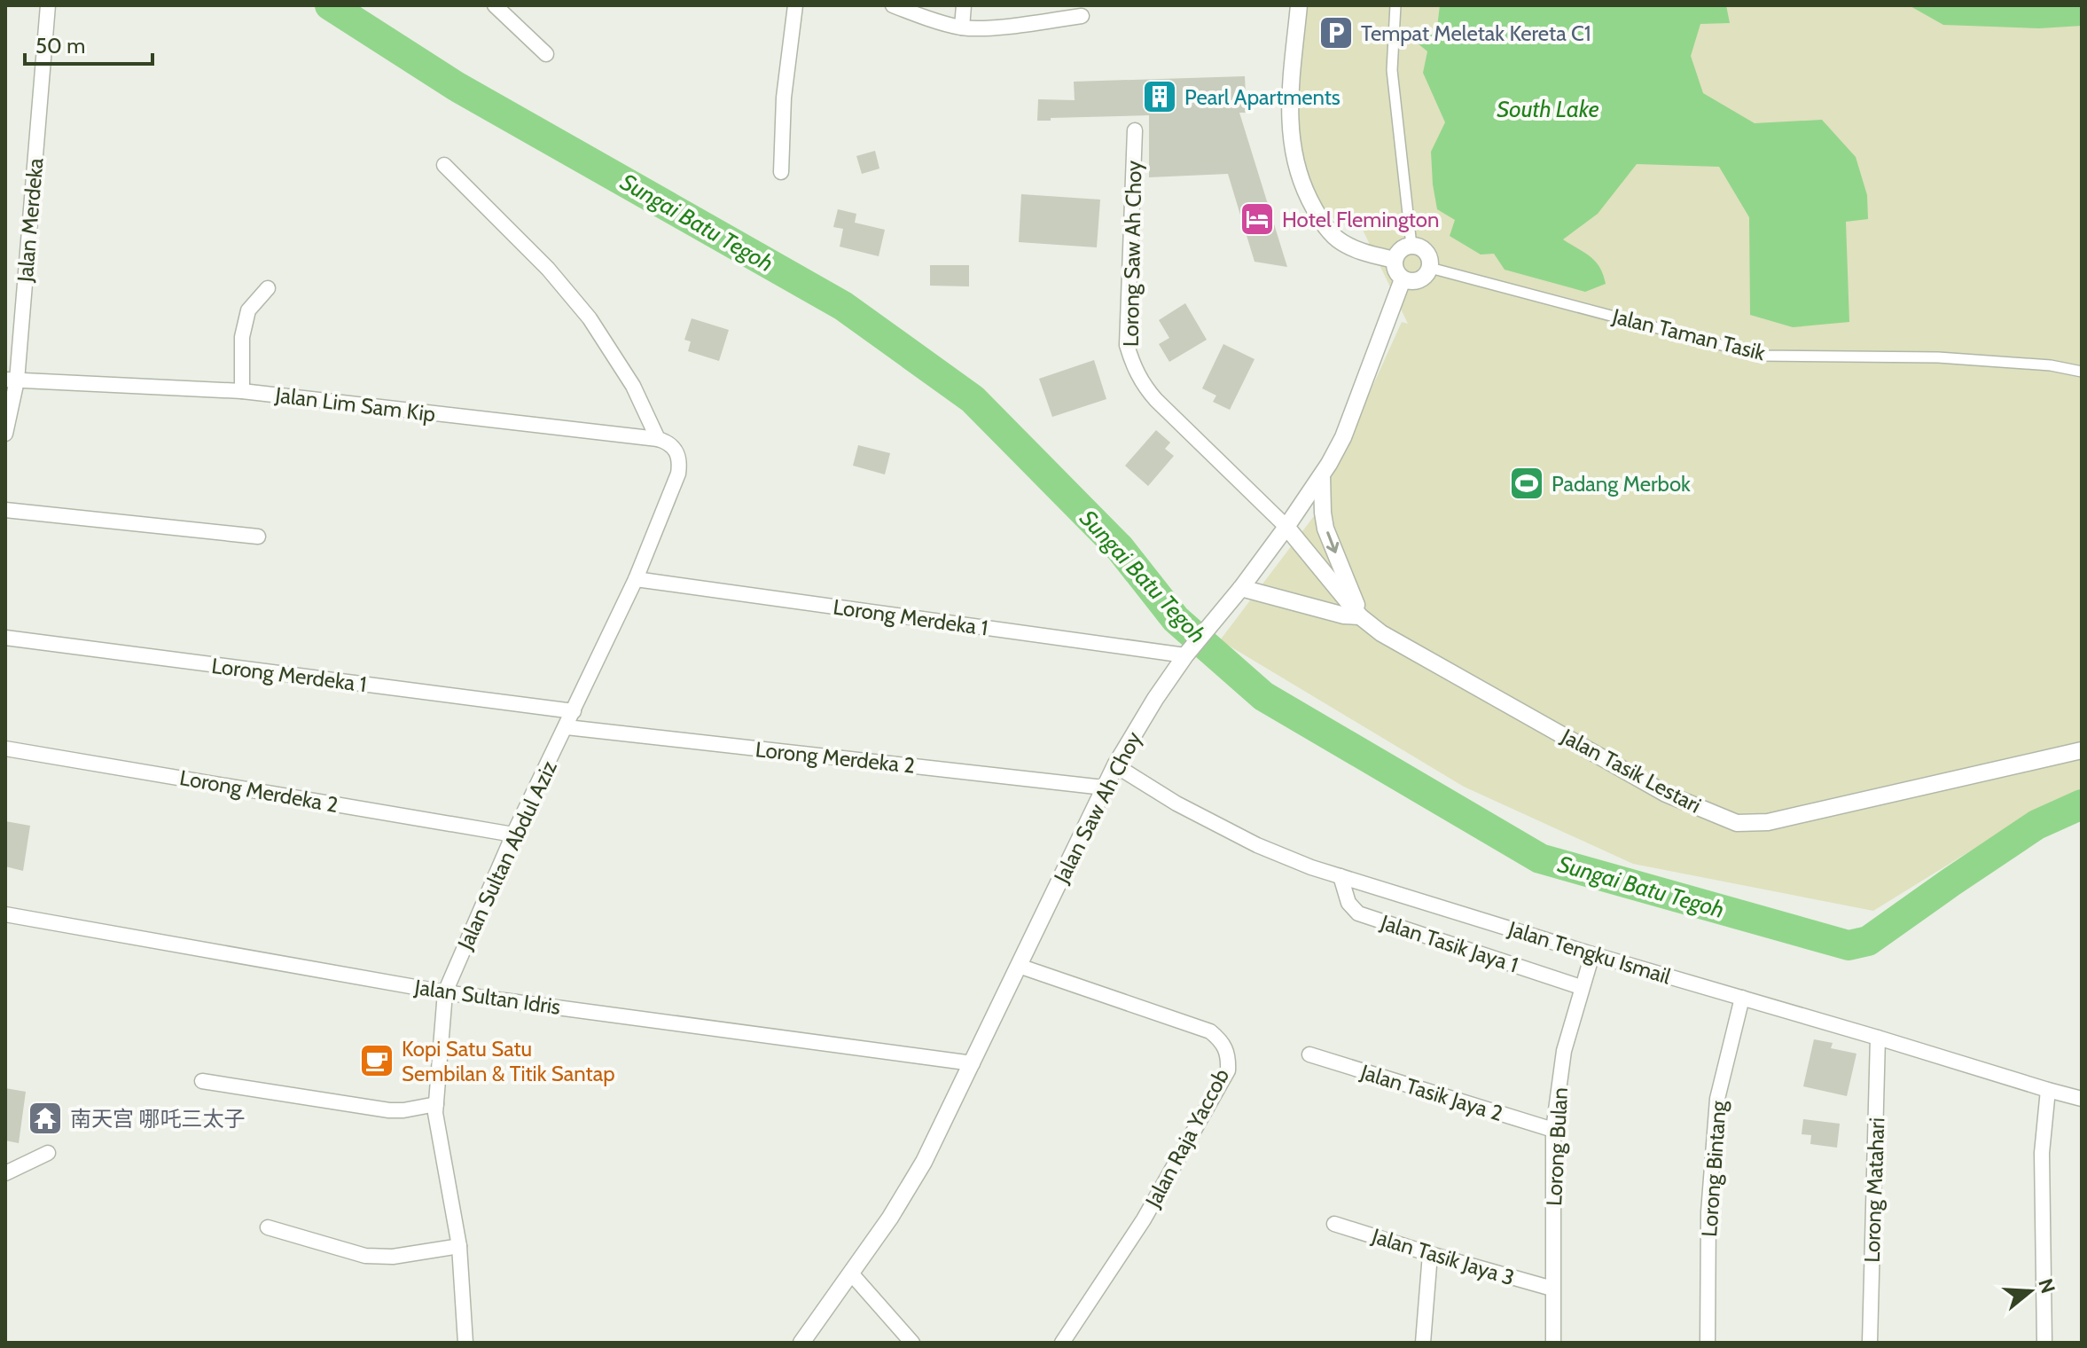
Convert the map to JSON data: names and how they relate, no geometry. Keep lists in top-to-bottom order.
{
  "streets": {
    "street": [
      "Jalan Merdeka",
      "Lorong Saw Ah Choy",
      "Jalan Taman Tasik",
      "Jalan Lim Sam Kip",
      "Lorong Merdeka 1",
      "Lorong Merdeka 2",
      "Jalan Tasik Lestari",
      "Jalan Saw Ah Choy",
      "Jalan Sultan Abdul Aziz",
      "Jalan Tasik Jaya 1",
      "Jalan Tengku Ismail",
      "Jalan Sultan Idris",
      "Jalan Tasik Jaya 2",
      "Jalan Raja Yaccob",
      "Lorong Bulan",
      "Lorong Bintang",
      "Lorong Matahari",
      "Jalan Tasik Jaya 3"
    ]
  },
  "crossings": [
    ["Jalan Merdeka", "Jalan Lim Sam Kip"],
    ["Lorong Saw Ah Choy", "Jalan Tasik Lestari"],
    ["Lorong Saw Ah Choy", "Jalan Saw Ah Choy"],
    ["Jalan Taman Tasik", "Jalan Saw Ah Choy"],
    ["Jalan Lim Sam Kip", "Jalan Sultan Abdul Aziz"],
    ["Lorong Merdeka 1", "Jalan Saw Ah Choy"],
    ["Lorong Merdeka 1", "Jalan Sultan Abdul Aziz"],
    ["Lorong Merdeka 2", "Jalan Saw Ah Choy"],
    ["Lorong Merdeka 2", "Jalan Sultan Abdul Aziz"],
    ["Jalan Tasik Lestari", "Jalan Saw Ah Choy"],
    ["Jalan Saw Ah Choy", "Jalan Tengku Ismail"],
    ["Jalan Saw Ah Choy", "Jalan Sultan Idris"],
    ["Jalan Saw Ah Choy", "Jalan Raja Yaccob"],
    ["Jalan Sultan Abdul Aziz", "Jalan Sultan Idris"],
    ["Jalan Tasik Jaya 1", "Jalan Tengku Ismail"],
    ["Jalan Tasik Jaya 1", "Lorong Bulan"],
    ["Jalan Tengku Ismail", "Lorong Bulan"],
    ["Jalan Tengku Ismail", "Lorong Bintang"],
    ["Jalan Tengku Ismail", "Lorong Matahari"],
    ["Jalan Tasik Jaya 2", "Lorong Bulan"],
    ["Lorong Bulan", "Jalan Tasik Jaya 3"]
  ],
  "water": ["South Lake", "Sungai Batu Tegoh"],
  "places": {
    "parking": ["Tempat Meletak Kereta C1"],
    "building": ["Pearl Apartments"],
    "hotel": ["Hotel Flemington"],
    "sports": ["Padang Merbok"],
    "cafe": ["Kopi Satu Satu Sembilan & Titik Santap"],
    "temple": ["南天宫 哪吒三太子"]
  },
  "scale_bar": "50 m",
  "north": "right"
}
